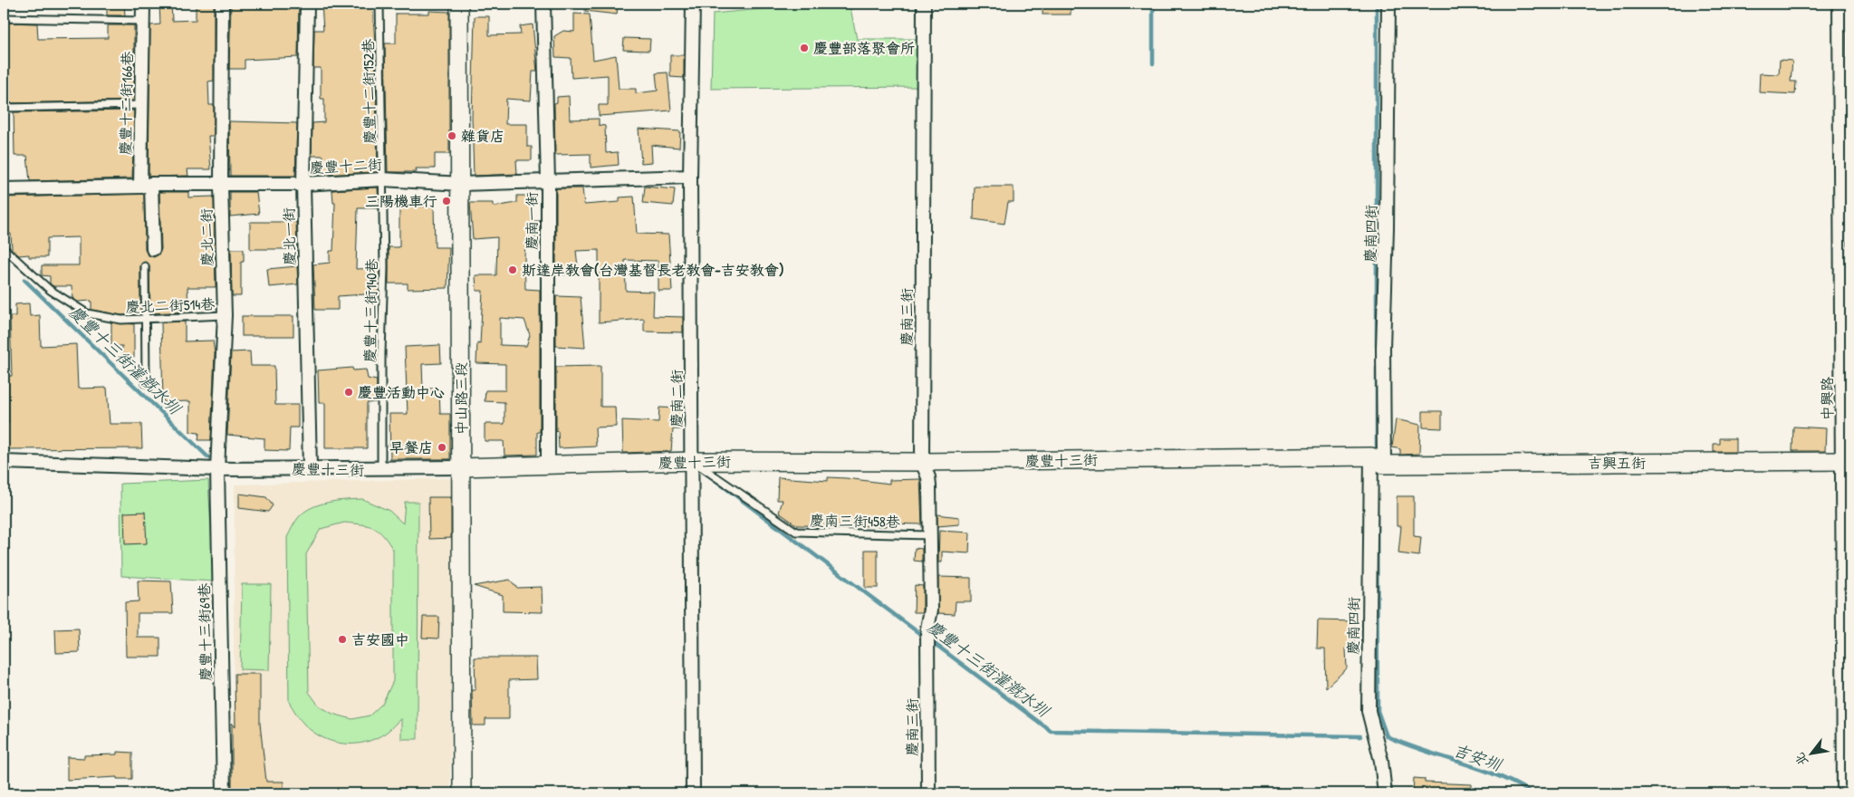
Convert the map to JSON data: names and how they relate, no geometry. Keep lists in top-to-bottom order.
{
  "streets": {
    "street": [
      "慶豐十二街166巷",
      "慶豐十二街",
      "慶南一街",
      "慶南四街",
      "慶北一街",
      "慶北二街",
      "慶南三街",
      "中山路三段",
      "慶南二街",
      "中興路",
      "慶豐十三街",
      "吉興五街",
      "慶豐十三街69巷"
    ],
    "lane": [
      "慶豐十二街152巷",
      "慶北二街514巷",
      "慶豐十三街140巷",
      "慶南三街458巷"
    ]
  },
  "crossings": [
    ["慶豐十二街152巷", "慶豐十二街"],
    ["慶豐十二街152巷", "慶豐十三街140巷"],
    ["慶豐十二街166巷", "慶豐十二街"],
    ["慶豐十二街", "慶南一街"],
    ["慶豐十二街", "慶北一街"],
    ["慶豐十二街", "慶北二街"],
    ["慶豐十二街", "慶豐十三街140巷"],
    ["慶豐十二街", "中山路三段"],
    ["慶豐十二街", "慶南二街"],
    ["慶南一街", "慶豐十三街"],
    ["慶南四街", "慶豐十三街"],
    ["慶南四街", "吉興五街"],
    ["慶北一街", "慶豐十三街"],
    ["慶北二街", "慶北二街514巷"],
    ["慶北二街", "慶豐十三街"],
    ["慶北二街", "慶豐十三街69巷"],
    ["慶豐十三街140巷", "慶豐十三街"],
    ["慶南三街", "慶豐十三街"],
    ["慶南三街", "慶南三街458巷"],
    ["中山路三段", "慶豐十三街"],
    ["慶南二街", "慶豐十三街"],
    ["慶南二街", "慶南三街458巷"],
    ["中興路", "吉興五街"],
    ["慶豐十三街", "吉興五街"],
    ["慶豐十三街", "慶南三街458巷"],
    ["慶豐十三街", "慶豐十三街69巷"]
  ],
  "water": ["慶豐十三街灌溉水圳", "吉安圳"],
  "places": [
    "慶豐部落聚會所",
    "雜貨店",
    "三陽機車行",
    "斯達岸教會(台灣基督長老教會-吉安教會)",
    "慶豐活動中心",
    "早餐店",
    "吉安國中"
  ],
  "north": "bottom left"
}
